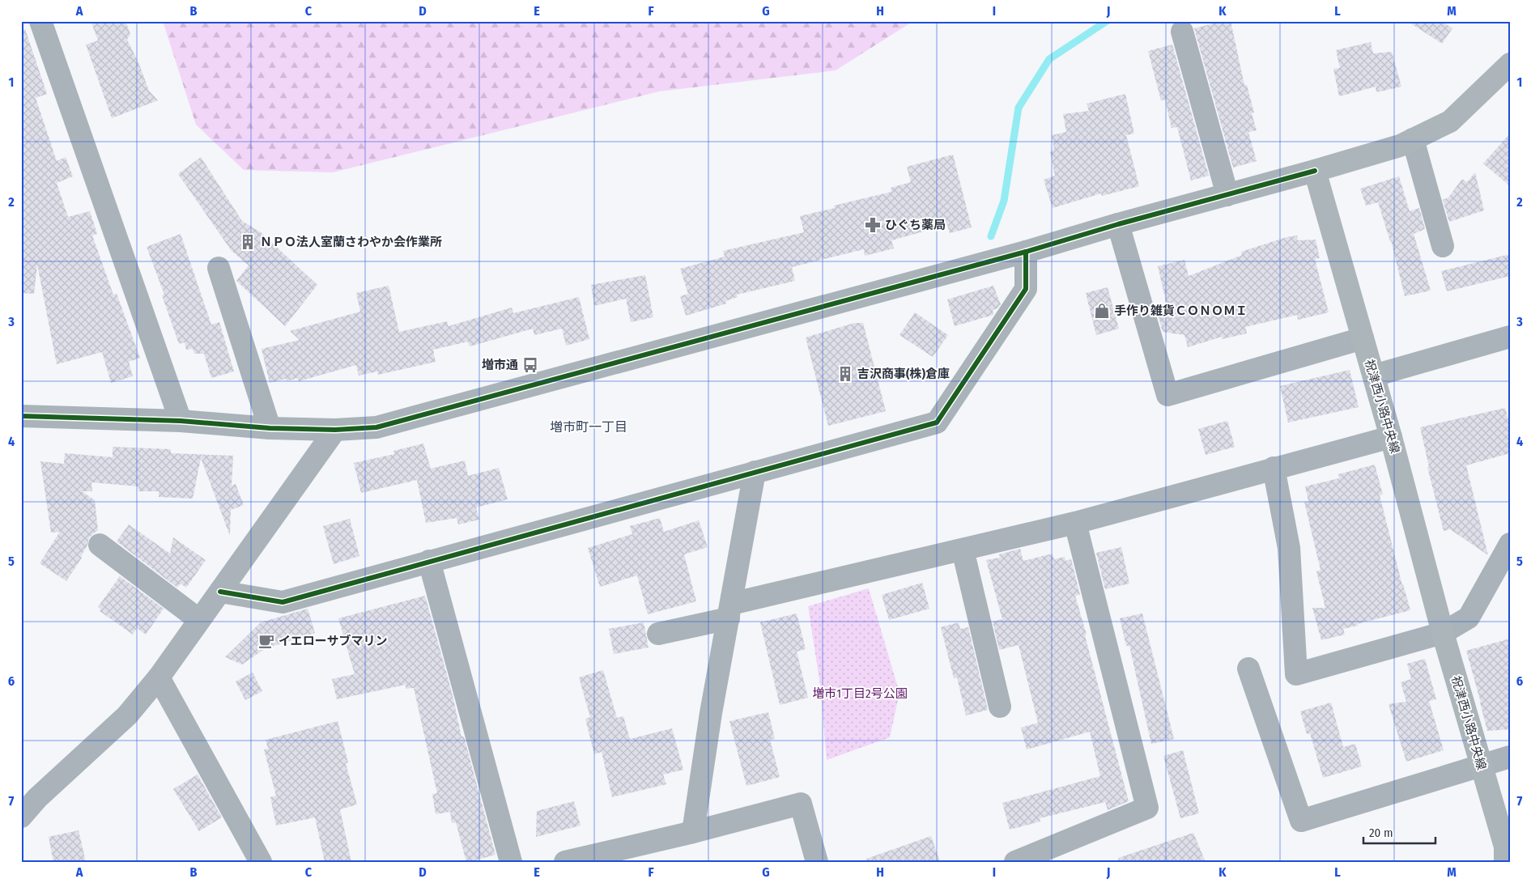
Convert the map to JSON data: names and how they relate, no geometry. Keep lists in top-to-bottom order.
{
  "streets": {
    "main road": ["祝津西小路中央線"]
  },
  "districts": ["増市町一丁目"],
  "parks": ["増市1丁目2号公園"],
  "places": {
    "pharmacy": ["ひぐち薬局"],
    "building": ["ＮＰＯ法人室蘭さわやか会作業所", "吉沢商事(株)倉庫"],
    "shop": ["手作り雑貨ＣＯＮＯＭＩ"],
    "bus stop": ["増市通"],
    "cafe": ["イエローサブマリン"]
  },
  "scale_bar": "20 m",
  "grid": {
    "columns": [
      "A",
      "B",
      "C",
      "D",
      "E",
      "F",
      "G",
      "H",
      "I",
      "J",
      "K",
      "L",
      "M"
    ],
    "rows": [
      "1",
      "2",
      "3",
      "4",
      "5",
      "6",
      "7"
    ]
  }
}
